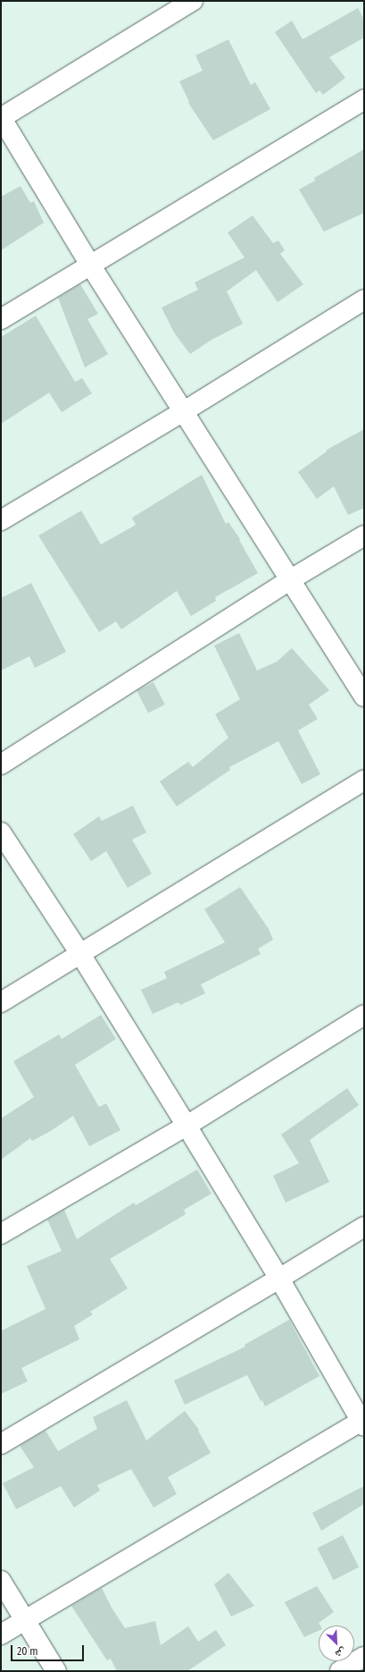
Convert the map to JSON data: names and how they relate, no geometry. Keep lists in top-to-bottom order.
{
  "scale_bar": "20 m",
  "north": "bottom right"
}
